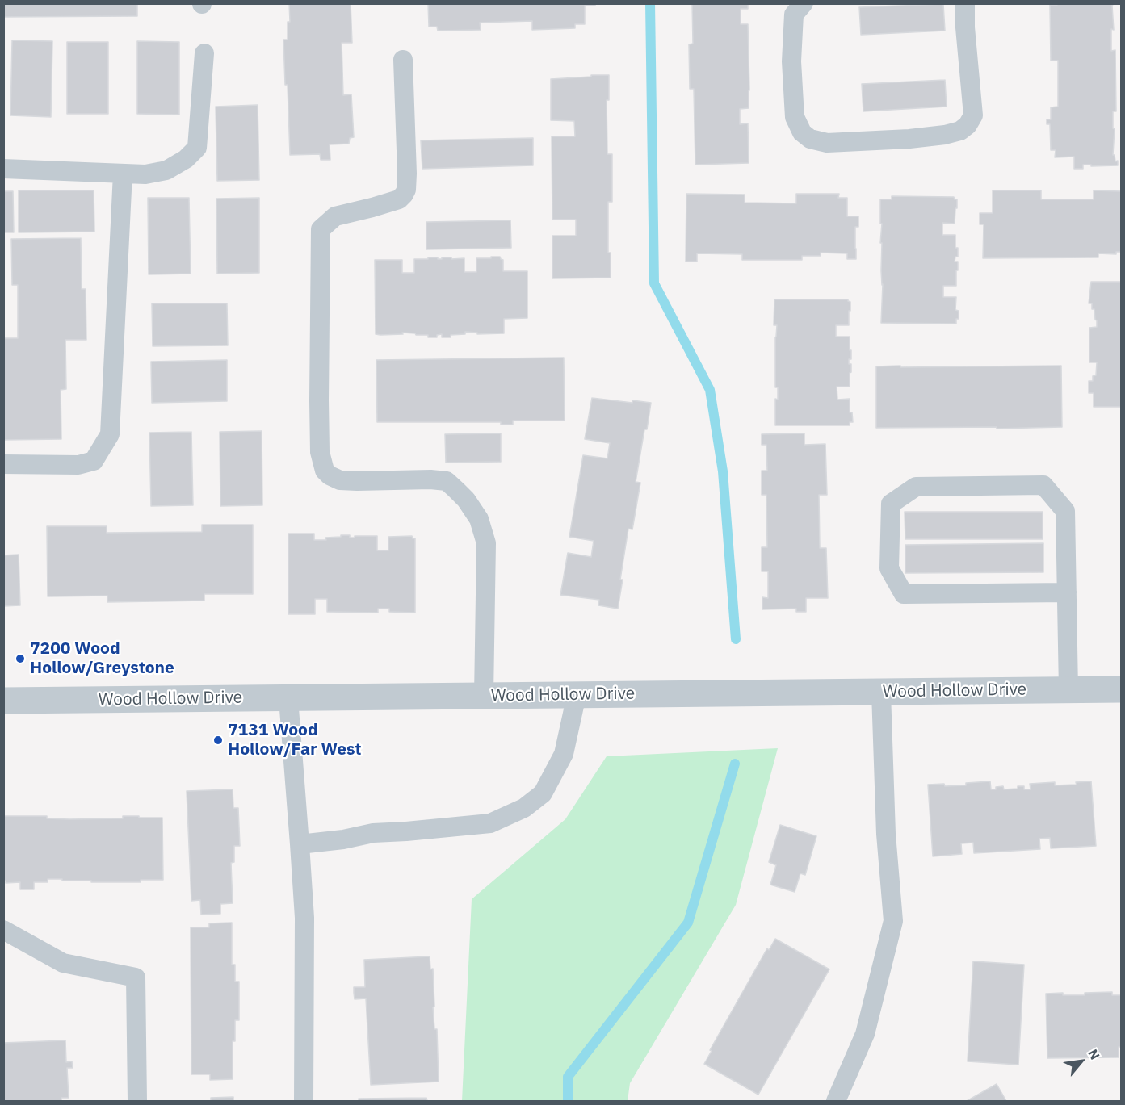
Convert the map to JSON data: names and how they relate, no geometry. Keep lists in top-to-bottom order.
{
  "streets": {
    "street": ["Wood Hollow Drive"]
  },
  "places": ["7200 Wood Hollow/Greystone", "7131 Wood Hollow/Far West"],
  "north": "top right"
}
